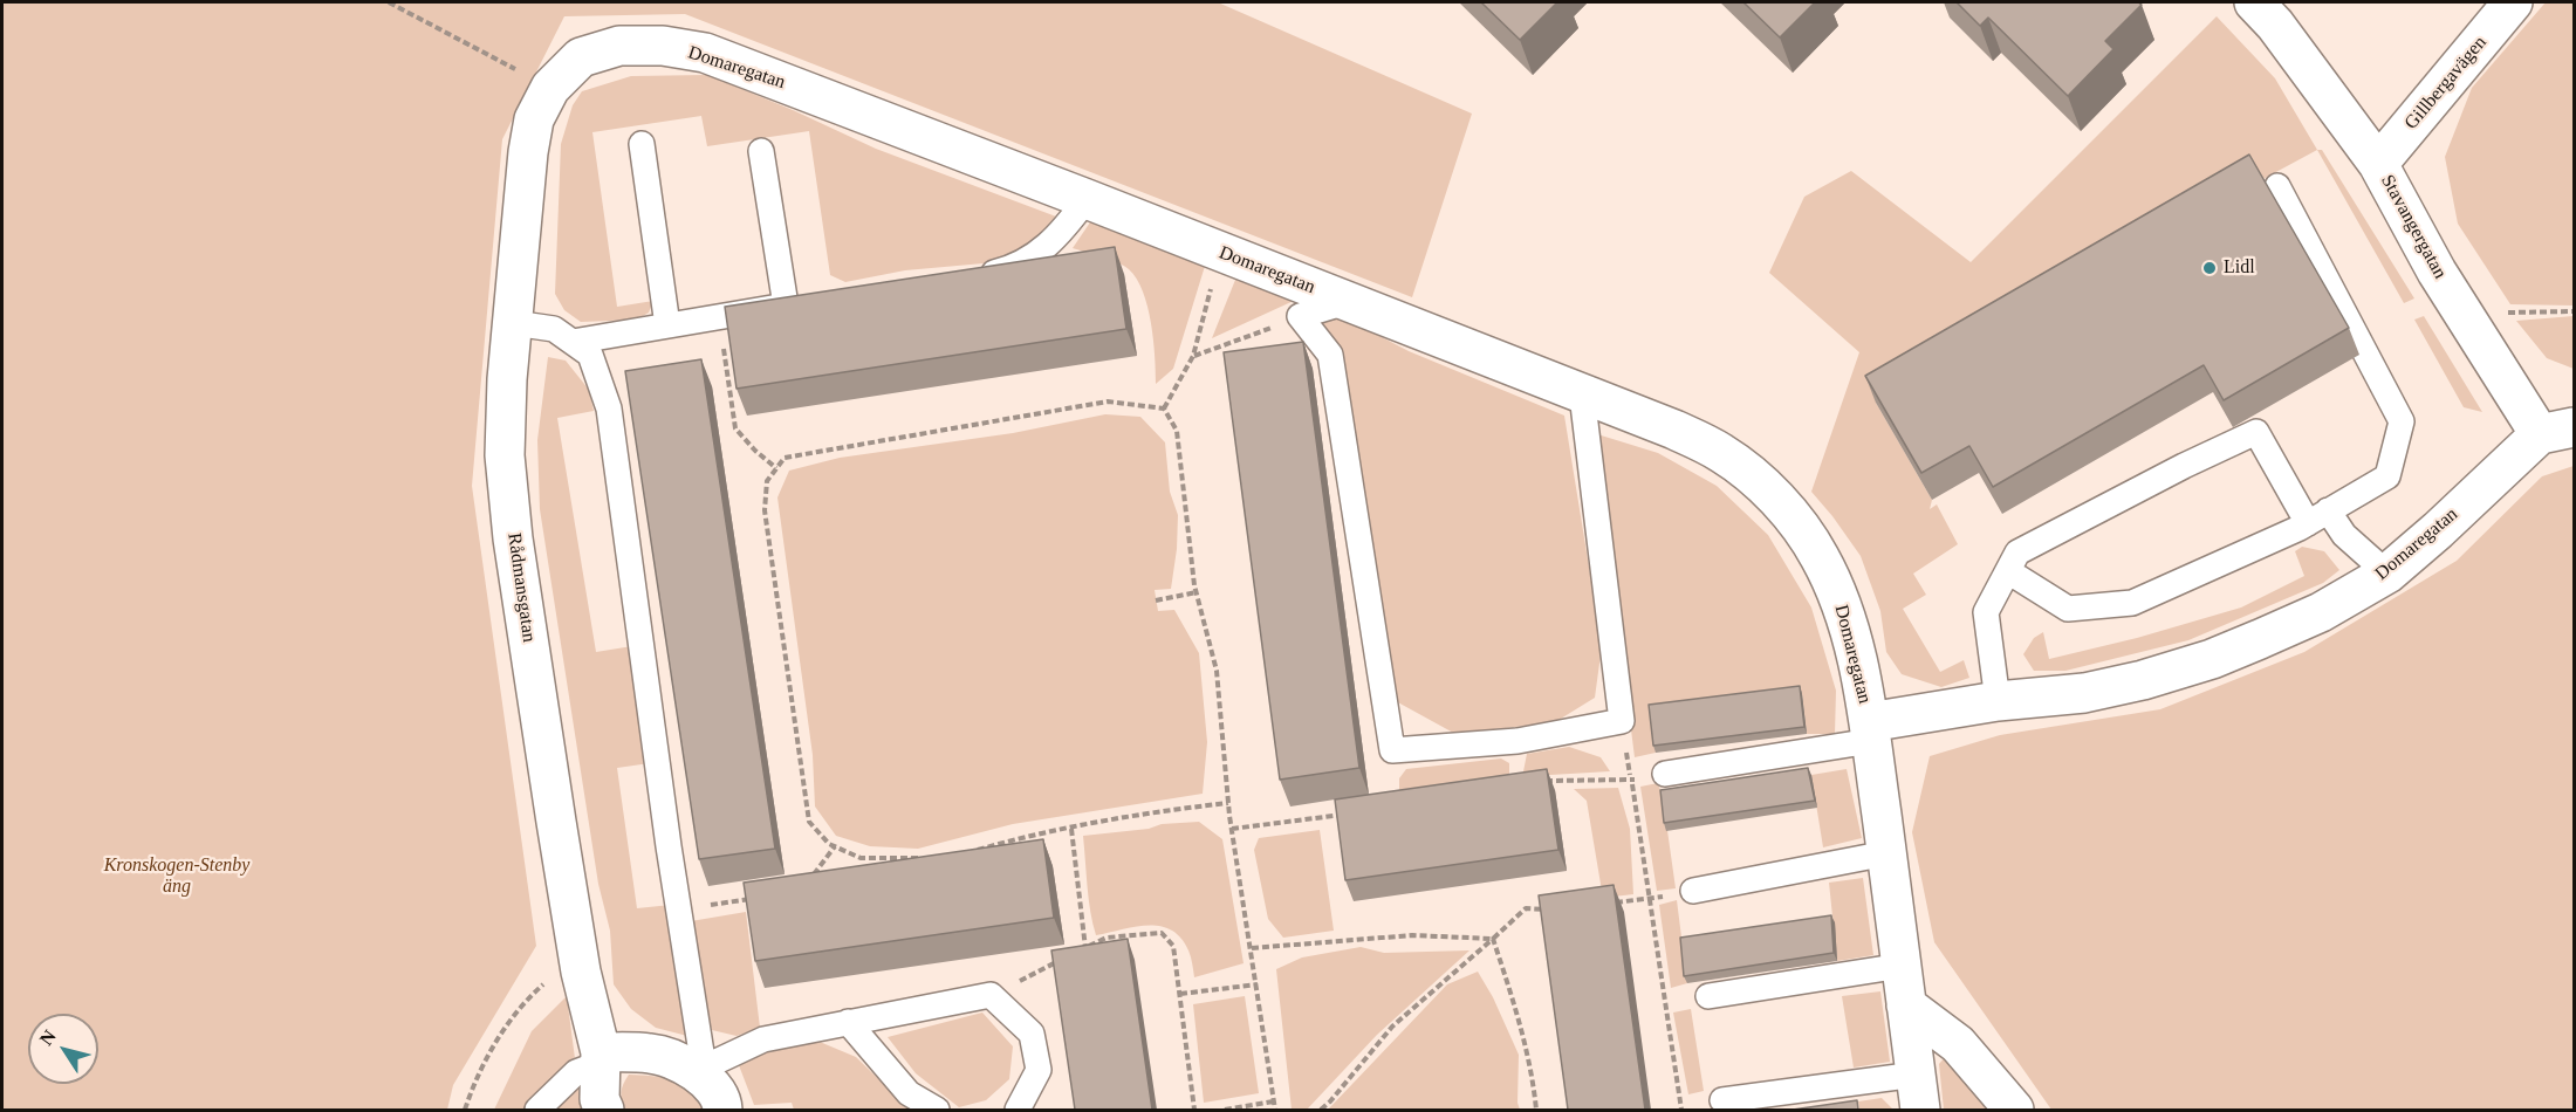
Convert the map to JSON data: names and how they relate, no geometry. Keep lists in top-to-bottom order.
{
  "streets": {
    "street": [
      "Domaregatan",
      "Gillbergavägen",
      "Stavangergatan",
      "Rådmansgatan"
    ]
  },
  "crossings": [
    ["Domaregatan", "Stavangergatan"],
    ["Domaregatan", "Rådmansgatan"],
    ["Gillbergavägen", "Stavangergatan"]
  ],
  "parks": ["Kronskogen-Stenby äng"],
  "places": ["Lidl"],
  "north": "top left"
}
